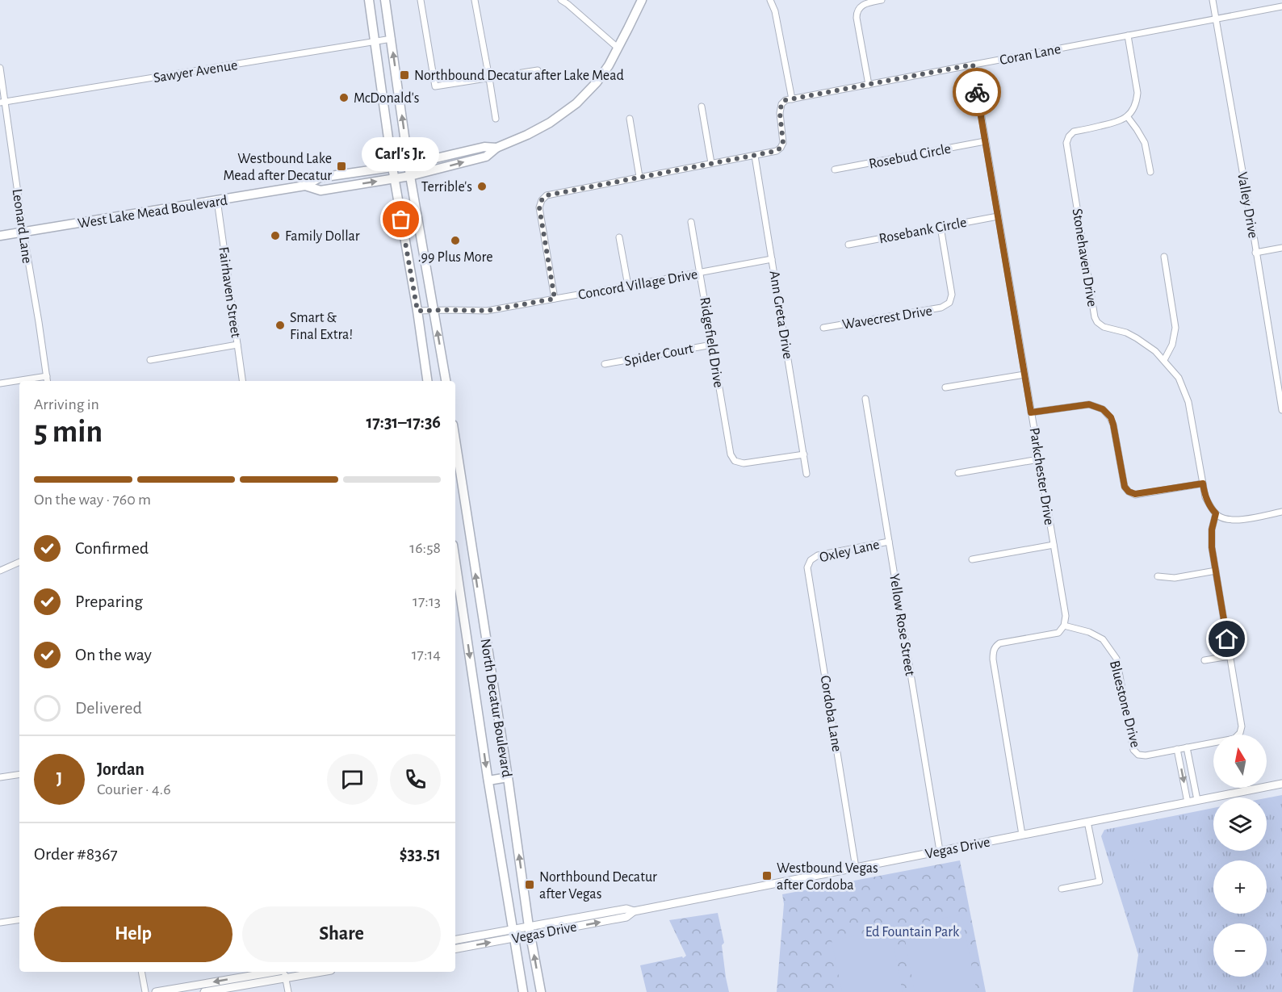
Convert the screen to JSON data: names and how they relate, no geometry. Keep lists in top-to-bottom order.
{
  "streets": {
    "main road": ["West Lake Mead Boulevard", "North Decatur Boulevard", "Vegas Drive"],
    "street": [
      "Coran Lane",
      "Sawyer Avenue",
      "Rosebud Circle",
      "Valley Drive",
      "Leonard Lane",
      "Rosebank Circle",
      "Stonehaven Drive",
      "Concord Village Drive",
      "Fairhaven Street",
      "Ann Greta Drive",
      "Wavecrest Drive",
      "Ridgefield Drive",
      "Spider Court",
      "Parkchester Drive",
      "Oxley Lane",
      "Yellow Rose Street",
      "Bluestone Drive",
      "Cordoba Lane"
    ]
  },
  "crossings": [
    ["Coran Lane", "Valley Drive"],
    ["Coran Lane", "Parkchester Drive"],
    ["Sawyer Avenue", "Leonard Lane"],
    ["Rosebud Circle", "Parkchester Drive"],
    ["West Lake Mead Boulevard", "Leonard Lane"],
    ["West Lake Mead Boulevard", "Fairhaven Street"],
    ["Rosebank Circle", "Wavecrest Drive"],
    ["Rosebank Circle", "Parkchester Drive"],
    ["Concord Village Drive", "Ann Greta Drive"],
    ["Concord Village Drive", "Ridgefield Drive"],
    ["Ann Greta Drive", "Ridgefield Drive"],
    ["Ridgefield Drive", "Spider Court"],
    ["Parkchester Drive", "Bluestone Drive"],
    ["Oxley Lane", "Yellow Rose Street"],
    ["Oxley Lane", "Cordoba Lane"],
    ["Yellow Rose Street", "Vegas Drive"],
    ["North Decatur Boulevard", "Vegas Drive"],
    ["Cordoba Lane", "Vegas Drive"]
  ],
  "parks": ["Ed Fountain Park"],
  "places": {
    "transit": [
      "Northbound Decatur after Lake Mead",
      "Westbound Lake Mead after Decatur",
      "Westbound Vegas after Cordoba",
      "Northbound Decatur after Vegas"
    ],
    "other": [
      "McDonald's",
      "Terrible's",
      "Carl's Jr.",
      "Family Dollar",
      ".99 Plus More",
      "Smart & Final Extra!"
    ]
  },
  "north": "top",
  "page": {
    "bubble": "Carl's Jr.",
    "heading": ["5 min", "Arriving in", "17:31–17:36"],
    "panel": [
      "Jordan",
      "Courier · 4.6",
      "Order #8367",
      "$33.51"
    ],
    "bar": "On the way · 760 m",
    "list": [
      ["Confirmed", "16:58"],
      ["Preparing", "17:13"],
      ["On the way", "17:14"],
      "Delivered"
    ],
    "map_buttons": ["+", "−"],
    "round": "J",
    "buttons": ["Help", "Share"]
  }
}
